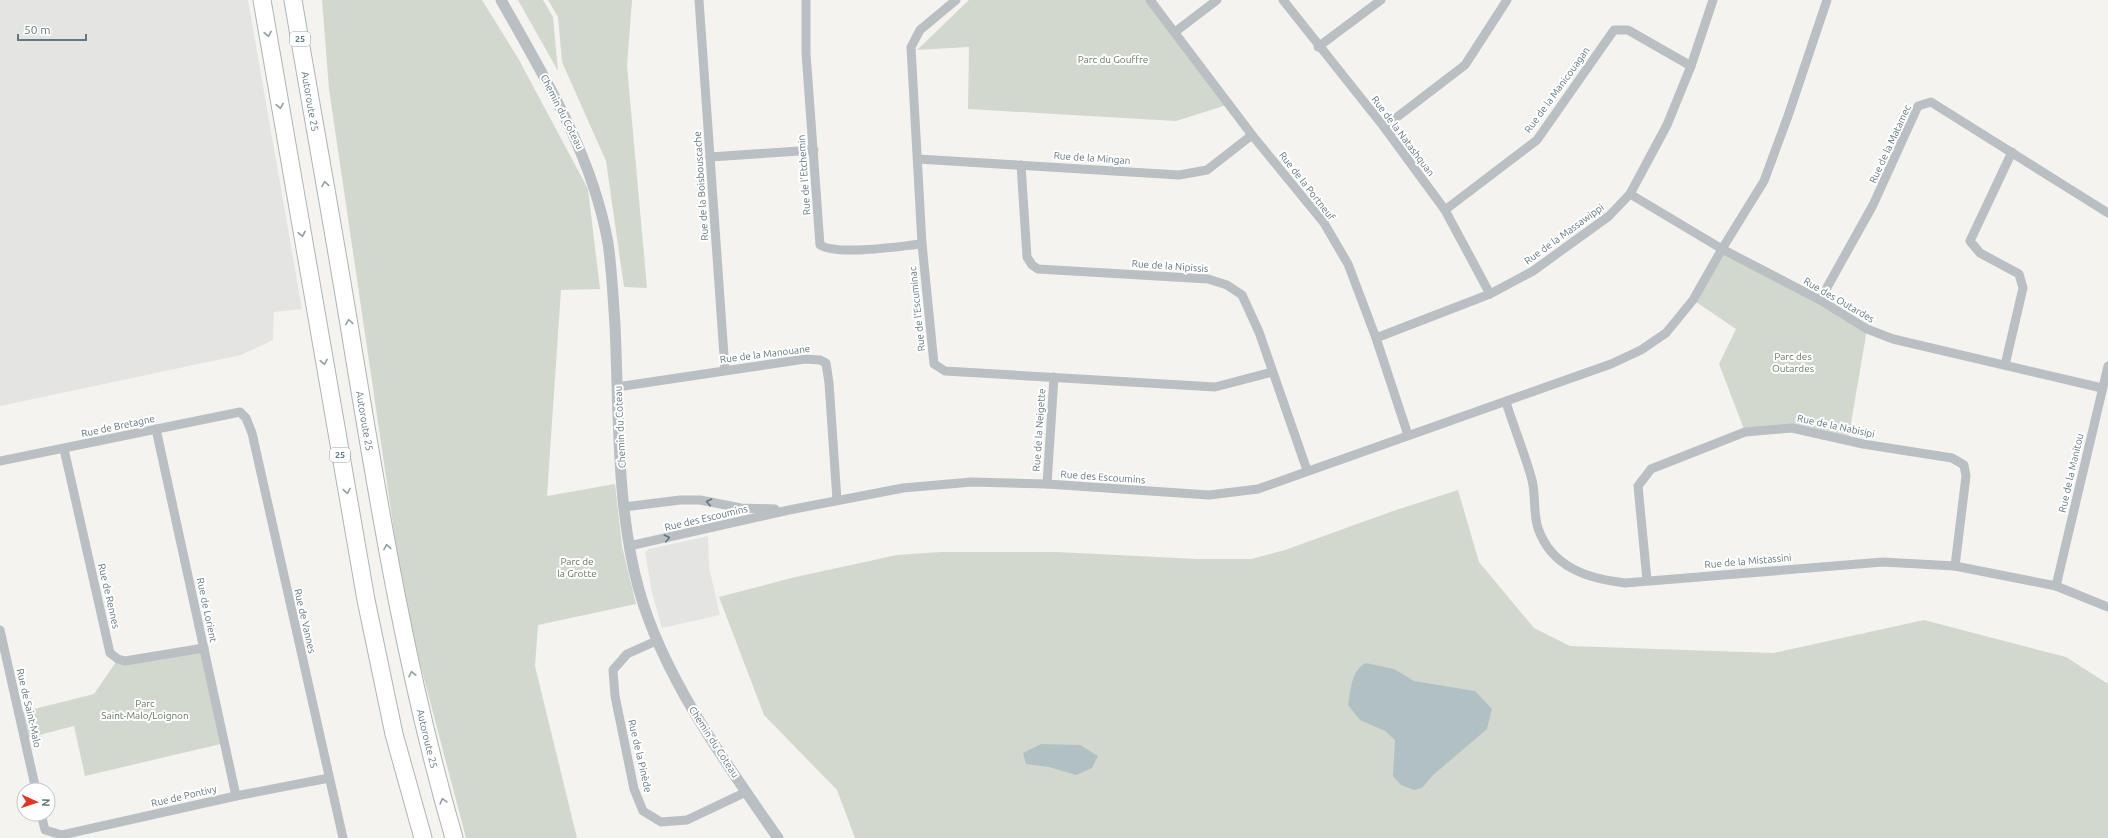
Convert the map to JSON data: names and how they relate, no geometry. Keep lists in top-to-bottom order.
{
  "streets": {
    "highway": ["25", "Autoroute 25"],
    "street": [
      "Rue de la Manicouagan",
      "Chemin du Coteau",
      "Rue de la Natashquan",
      "Rue de la Matamec",
      "Rue de la Mingan",
      "Rue de l'Etchemin",
      "Rue de la Boisbouscache",
      "Rue de la Portneuf",
      "Rue de la Massawippi",
      "Rue de la Nipissis",
      "Rue des Outardes",
      "Rue de l'Escuminac",
      "Rue de la Manouane",
      "Rue de Bretagne",
      "Rue de la Nabisipi",
      "Rue de la Neigette",
      "Rue de la Manitou",
      "Rue des Escoumins",
      "Rue de la Mistassini",
      "Rue de Rennes",
      "Rue de Lorient",
      "Rue de Vannes",
      "Rue de Saint-Malo",
      "Rue de la Pinède",
      "Rue de Pontivy"
    ]
  },
  "crossings": [
    ["Rue de la Manicouagan", "Rue de la Natashquan"],
    ["Rue de la Manicouagan", "Rue de la Massawippi"],
    ["Chemin du Coteau", "Rue de la Manouane"],
    ["Chemin du Coteau", "Rue des Escoumins"],
    ["Chemin du Coteau", "Rue de la Pinède"],
    ["Rue de la Natashquan", "Rue de la Massawippi"],
    ["Rue de la Matamec", "Rue des Outardes"],
    ["Rue de la Mingan", "Rue de la Portneuf"],
    ["Rue de la Mingan", "Rue de la Nipissis"],
    ["Rue de la Mingan", "Rue de l'Escuminac"],
    ["Rue de l'Etchemin", "Rue de l'Escuminac"],
    ["Rue de la Boisbouscache", "Rue de la Manouane"],
    ["Rue de la Portneuf", "Rue de la Massawippi"],
    ["Rue de la Portneuf", "Rue des Escoumins"],
    ["Rue de la Massawippi", "Rue des Outardes"],
    ["Rue de la Nipissis", "Rue de l'Escuminac"],
    ["Rue de la Nipissis", "Rue des Escoumins"],
    ["Rue des Outardes", "Rue de la Manitou"],
    ["Rue des Outardes", "Rue des Escoumins"],
    ["Rue de l'Escuminac", "Rue de la Neigette"],
    ["Rue de la Manouane", "Rue des Escoumins"],
    ["Rue de Bretagne", "Rue de Rennes"],
    ["Rue de Bretagne", "Rue de Lorient"],
    ["Rue de Bretagne", "Rue de Vannes"],
    ["Rue de la Nabisipi", "Rue de la Mistassini"],
    ["Rue de la Neigette", "Rue des Escoumins"],
    ["Rue de la Manitou", "Rue de la Mistassini"],
    ["Rue des Escoumins", "Rue de la Mistassini"],
    ["Rue de Rennes", "Rue de Lorient"],
    ["Rue de Lorient", "Rue de Pontivy"],
    ["Rue de Vannes", "Rue de Pontivy"]
  ],
  "parks": [
    "Parc du Gouffre",
    "Parc des Outardes",
    "Parc de la Grotte",
    "Parc Saint-Malo/Loignon"
  ],
  "scale_bar": "50 m",
  "north": "right"
}
